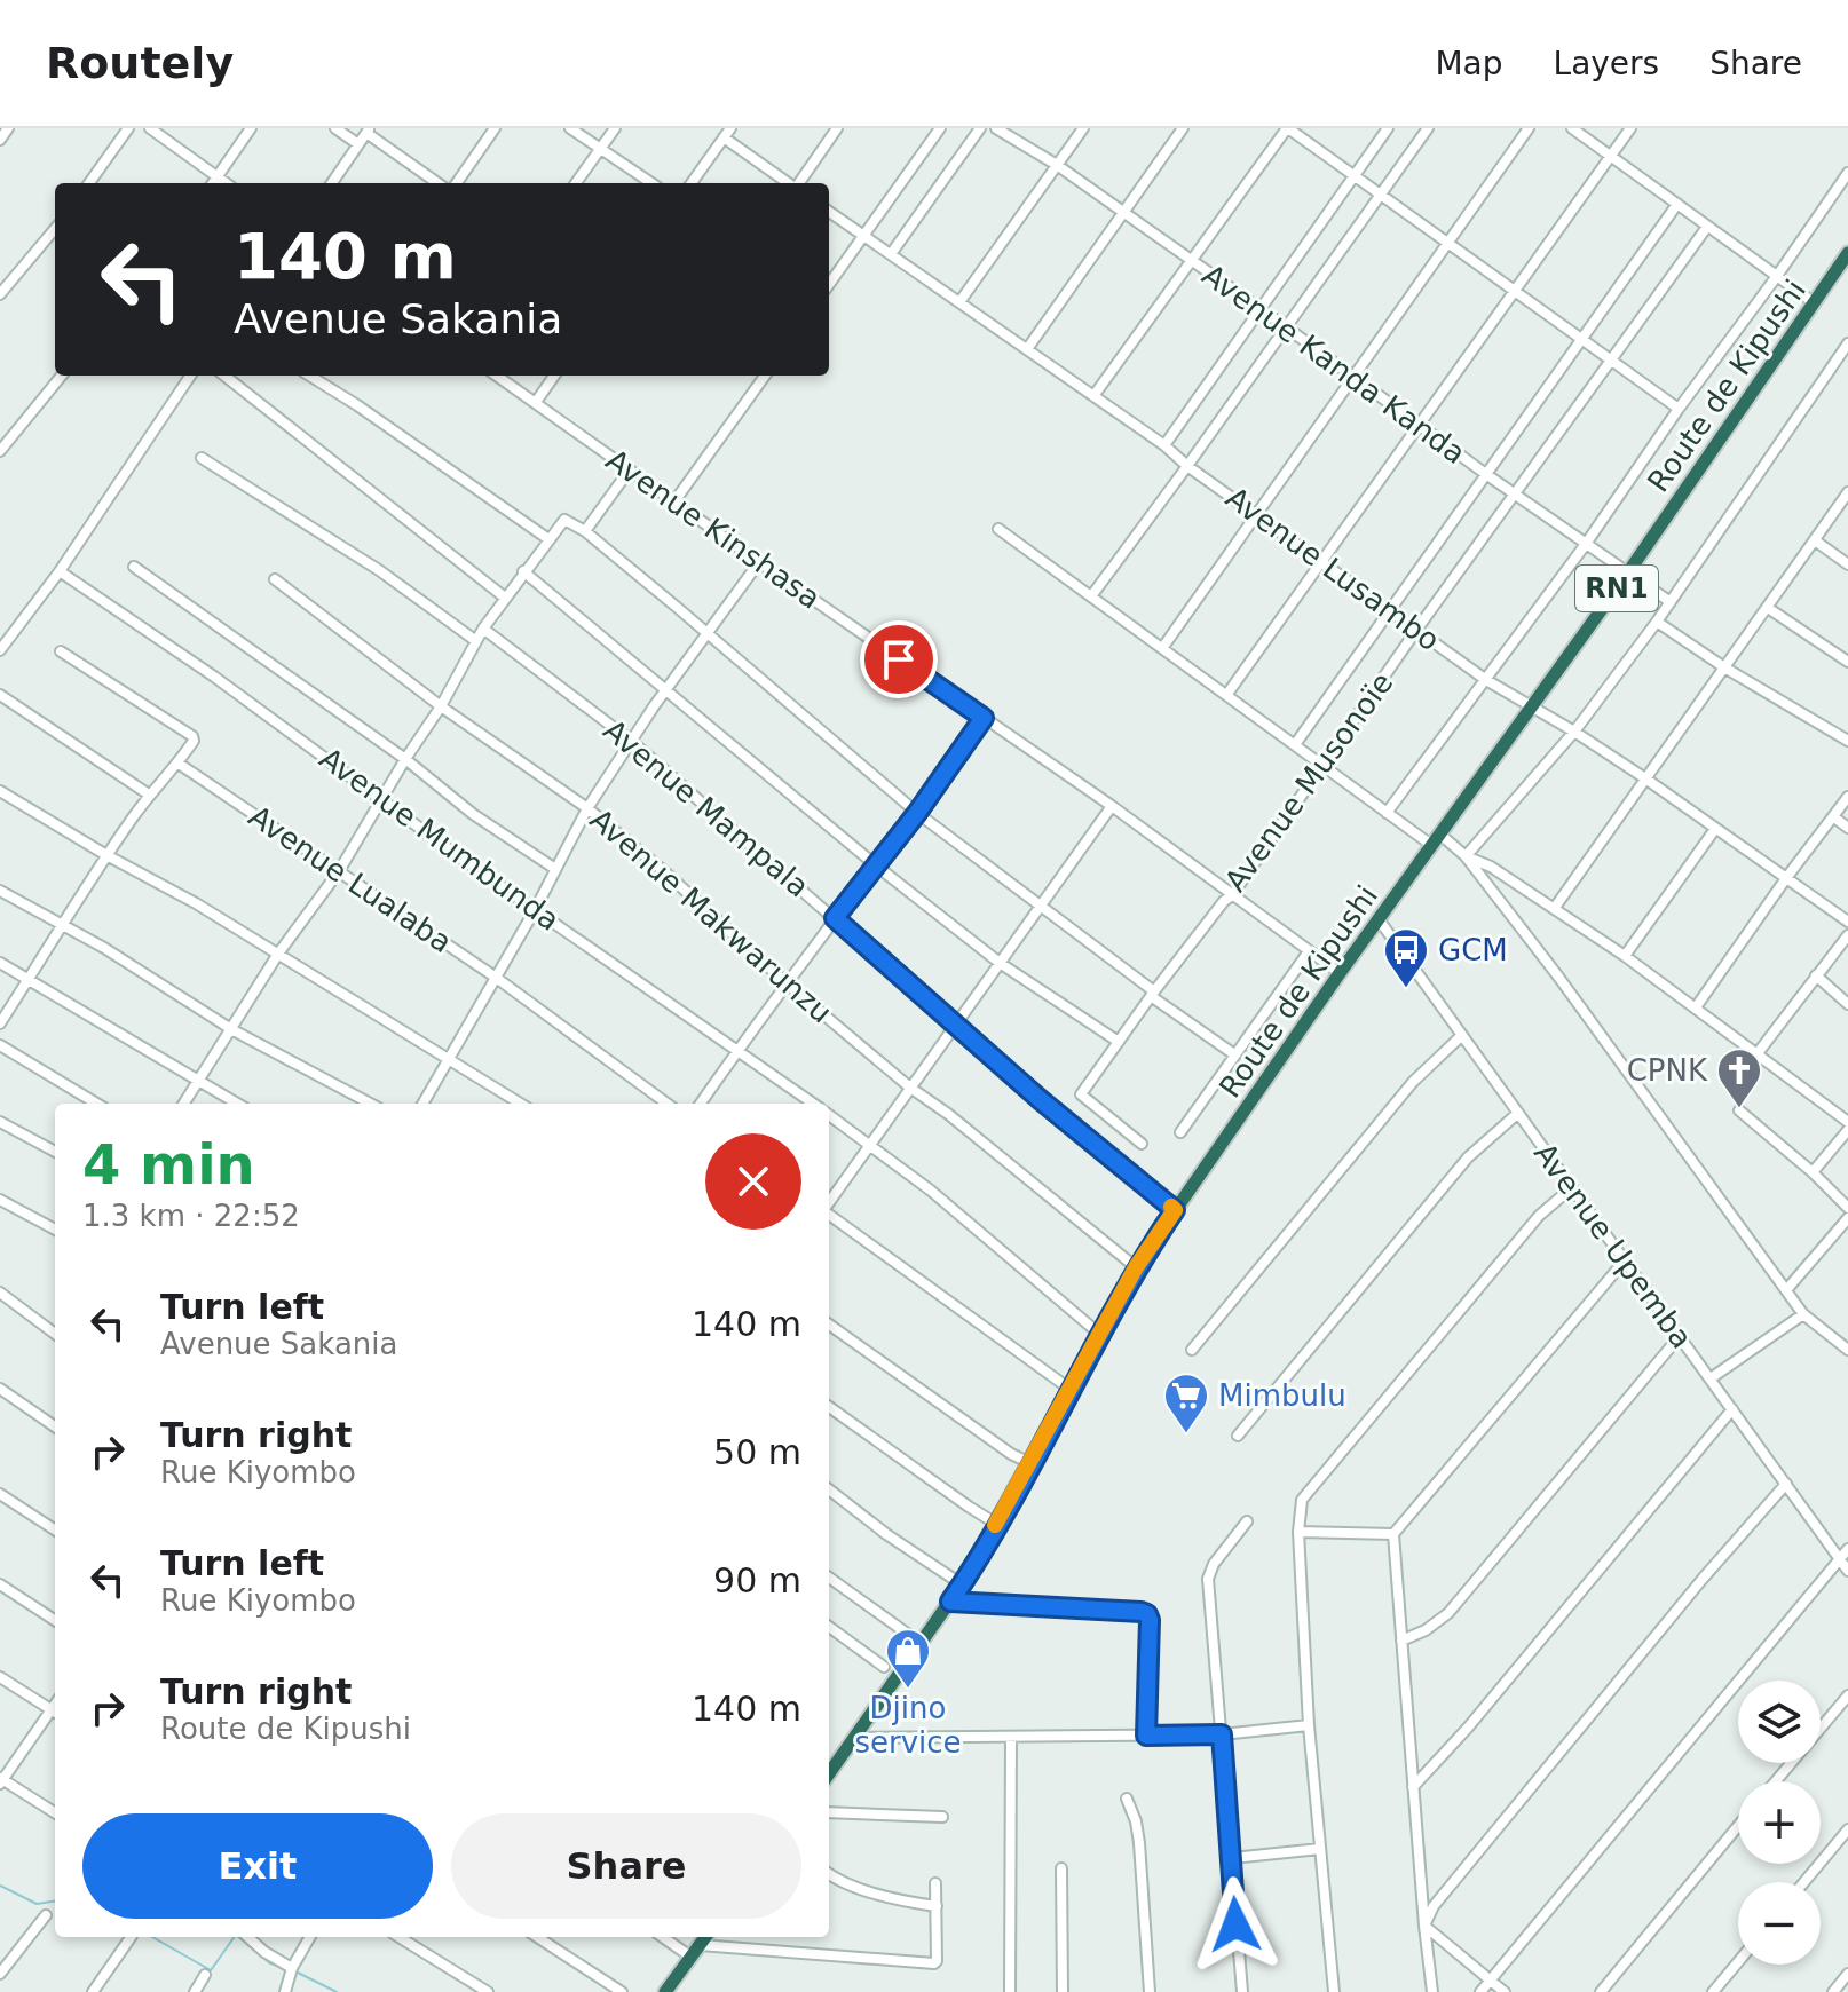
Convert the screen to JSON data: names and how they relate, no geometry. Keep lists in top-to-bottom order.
{
  "streets": {
    "highway": ["Route de Kipushi", "RN1"],
    "street": [
      "Avenue Kanda Kanda",
      "Avenue Kinshasa",
      "Avenue Lusambo",
      "Avenue Musonoïe",
      "Avenue Mampala",
      "Avenue Mumbunda",
      "Avenue Lualaba",
      "Avenue Makwarunzu",
      "Avenue Upemba"
    ]
  },
  "crossings": [
    ["Avenue Kanda Kanda", "Route de Kipushi"],
    ["Avenue Kanda Kanda", "Avenue Musonoïe"],
    ["Route de Kipushi", "Avenue Kinshasa"],
    ["Route de Kipushi", "Avenue Lusambo"],
    ["Route de Kipushi", "Avenue Mampala"],
    ["Route de Kipushi", "Avenue Mumbunda"],
    ["Route de Kipushi", "Avenue Makwarunzu"],
    ["Route de Kipushi", "Avenue Upemba"],
    ["Avenue Kinshasa", "Avenue Musonoïe"],
    ["Avenue Lusambo", "Avenue Musonoïe"]
  ],
  "places": {
    "bus stop": ["GCM"],
    "church": ["CPNK"],
    "supermarket": ["Mimbulu"],
    "shop": ["Djino service"]
  },
  "page": {
    "header": "Routely",
    "nav": ["Map", "Layers", "Share"],
    "turn": ["140 m", "Avenue Sakania"],
    "heading": ["4 min", "1.3 km · 22:52"],
    "list": [
      {
        "name": "Turn left",
        "note": "Avenue Sakania",
        "value": "140 m"
      },
      {
        "name": "Turn right",
        "note": "Rue Kiyombo",
        "value": "50 m"
      },
      {
        "name": "Turn left",
        "note": "Rue Kiyombo",
        "value": "90 m"
      },
      {
        "name": "Turn right",
        "note": "Route de Kipushi",
        "value": "140 m"
      }
    ],
    "map_buttons": ["+", "−"],
    "buttons": ["Exit", "Share"]
  }
}
